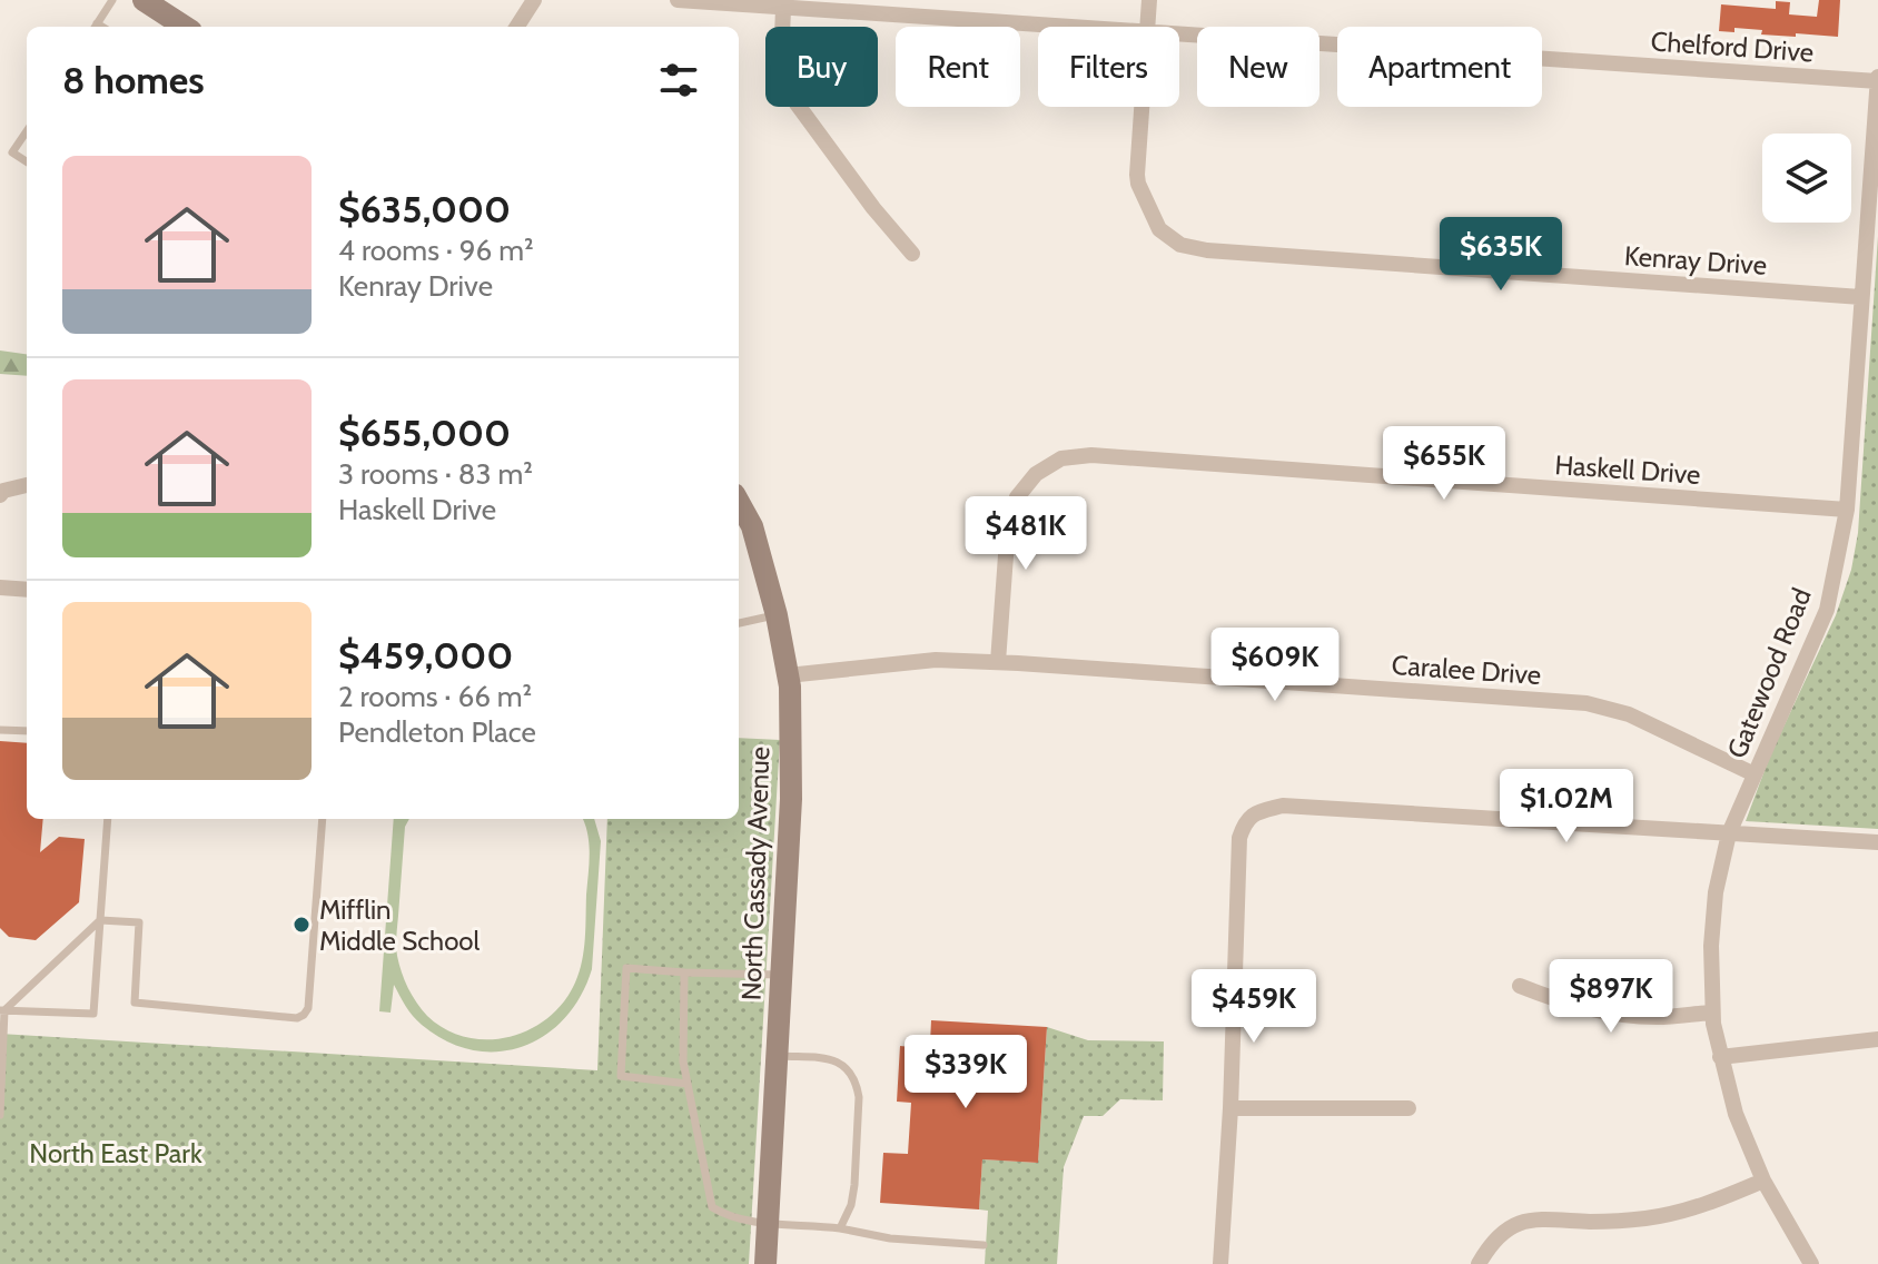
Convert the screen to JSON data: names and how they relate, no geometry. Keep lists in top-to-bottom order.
{
  "streets": {
    "main road": ["North Cassady Avenue"],
    "street": [
      "Chelford Drive",
      "Kenray Drive",
      "Haskell Drive",
      "Caralee Drive",
      "Gatewood Road"
    ]
  },
  "crossings": [
    ["Chelford Drive", "Gatewood Road"],
    ["Kenray Drive", "Gatewood Road"],
    ["Haskell Drive", "Caralee Drive"],
    ["Haskell Drive", "Gatewood Road"],
    ["Caralee Drive", "Gatewood Road"],
    ["Caralee Drive", "North Cassady Avenue"]
  ],
  "parks": ["North East Park"],
  "places": ["Mifflin Middle School"],
  "page": {
    "chip": [
      "Buy",
      "Rent",
      "Filters",
      "New",
      "Apartment"
    ],
    "heading": "8 homes",
    "list": [
      {
        "name": "$635,000",
        "note": "4 rooms · 96 m² · Kenray Drive"
      },
      {
        "name": "$655,000",
        "note": "3 rooms · 83 m² · Haskell Drive"
      },
      {
        "name": "$459,000",
        "note": "2 rooms · 66 m² · Pendleton Place"
      }
    ],
    "price": [
      "$635K",
      "$655K",
      "$481K",
      "$609K",
      "$1.02M",
      "$897K",
      "$459K",
      "$339K"
    ]
  }
}
